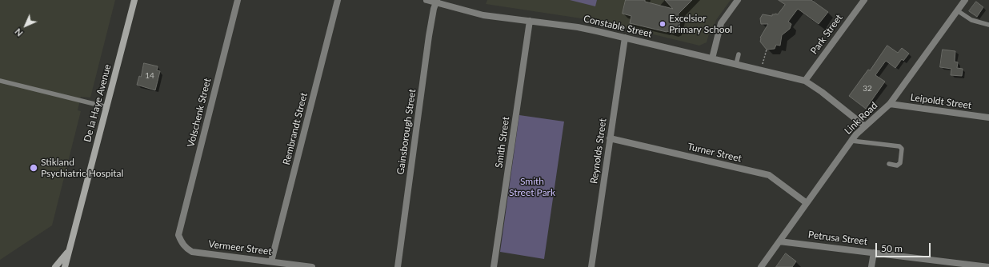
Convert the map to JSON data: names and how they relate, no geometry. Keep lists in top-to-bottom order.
{
  "streets": {
    "street": [
      "Constable Street",
      "Park Street",
      "Leipoldt Street",
      "De la Haye Avenue",
      "Volschenk Street",
      "Link Road",
      "Rembrandt Street",
      "Gainsborough Street",
      "Smith Street",
      "Reynolds Street",
      "Turner Street",
      "Petrusa Street",
      "Vermeer Street"
    ]
  },
  "crossings": [
    ["Constable Street", "Park Street"],
    ["Constable Street", "Link Road"],
    ["Constable Street", "Gainsborough Street"],
    ["Constable Street", "Smith Street"],
    ["Constable Street", "Reynolds Street"],
    ["Leipoldt Street", "Link Road"],
    ["Volschenk Street", "Vermeer Street"],
    ["Link Road", "Turner Street"],
    ["Link Road", "Petrusa Street"],
    ["Rembrandt Street", "Vermeer Street"],
    ["Reynolds Street", "Turner Street"]
  ],
  "parks": ["Smith Street Park"],
  "places": ["Excelsior Primary School", "Stikland Psychiatric Hospital"],
  "house_numbers": ["14", "32"],
  "scale_bar": "50 m",
  "north": "bottom left"
}
